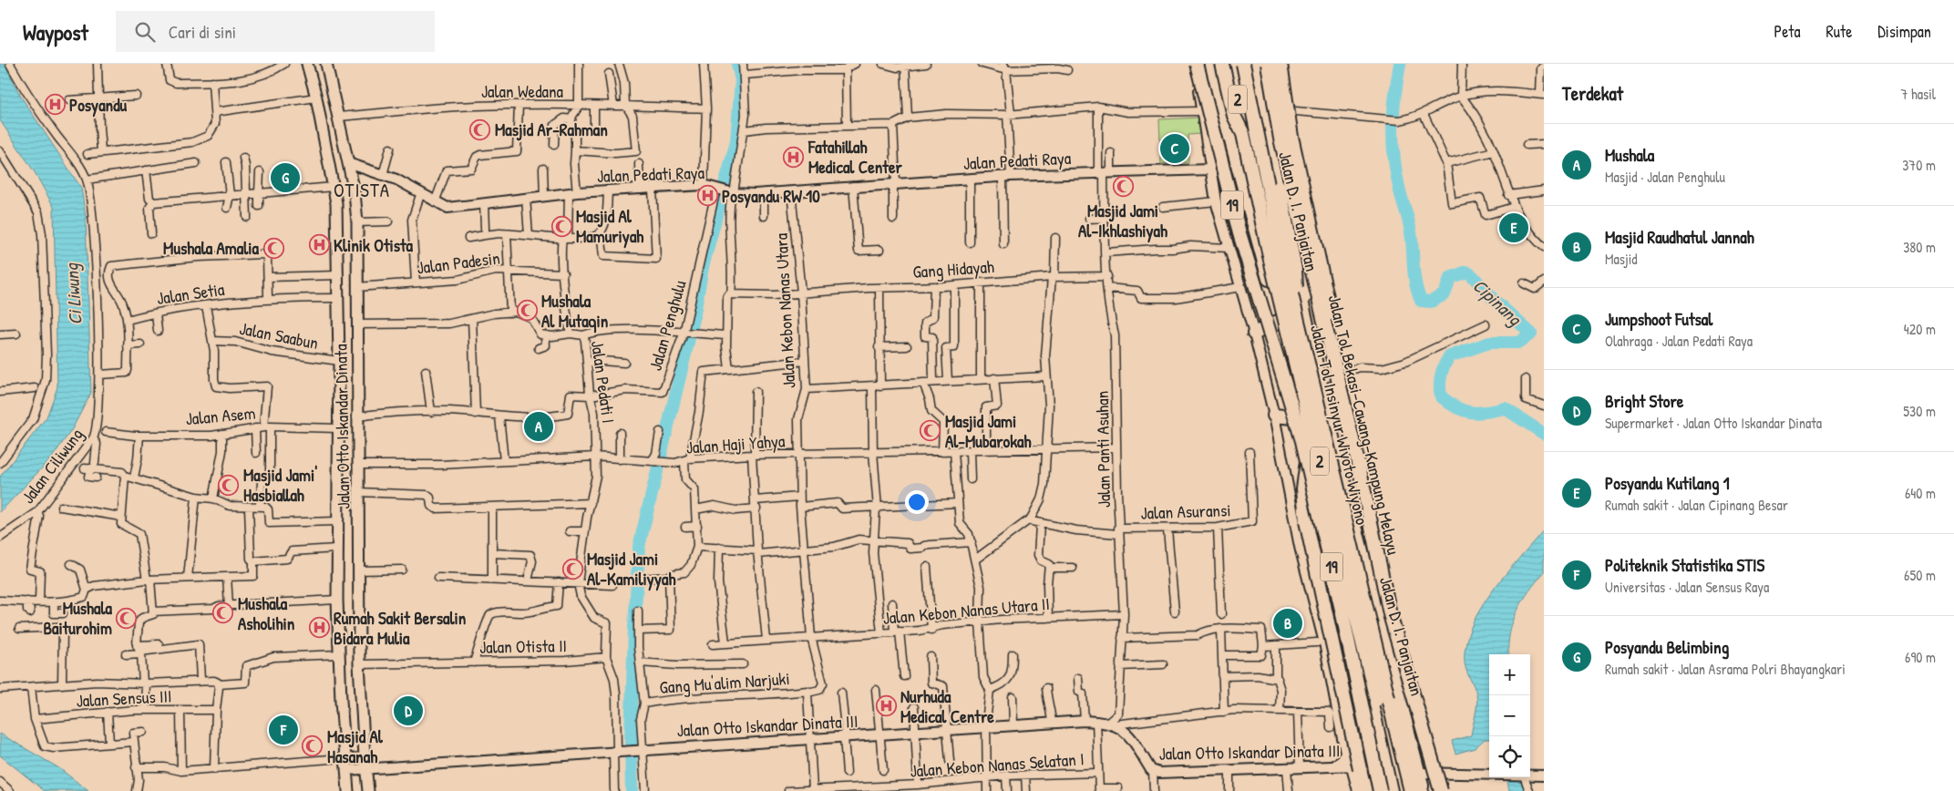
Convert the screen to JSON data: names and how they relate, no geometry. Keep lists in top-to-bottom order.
{
  "streets": {
    "highway": [
      "2",
      "19",
      "Jalan D. I. Panjaitan",
      "Jalan Tol Insinyur Wiyoto Wiyono",
      "Jalan Tol Bekasi–Cawang–Kampung Melayu"
    ],
    "main road": ["Jalan Otto Iskandar Dinata"],
    "street": [
      "Jalan Wedana",
      "Jalan Pedati Raya",
      "Jalan Padesin",
      "Gang Hidayah",
      "Jalan Setia",
      "Jalan Kebon Nanas Utara",
      "Jalan Penghulu",
      "Jalan Saabun",
      "Jalan Pedati I",
      "Jalan Asem",
      "Jalan Haji Yahya",
      "Jalan Panti Asuhan",
      "Jalan Ciliwung",
      "Jalan Asuransi",
      "Jalan Kebon Nanas Utara II",
      "Jalan Otista II",
      "Gang Mu'alim Narjuki",
      "Jalan Sensus III",
      "Jalan Otto Iskandar Dinata III",
      "Jalan Kebon Nanas Selatan I"
    ]
  },
  "crossings": [
    ["Jalan Wedana", "Jalan Otto Iskandar Dinata"],
    ["Jalan Pedati Raya", "Jalan Kebon Nanas Utara"],
    ["Jalan Pedati Raya", "Jalan Penghulu"],
    ["Jalan Pedati Raya", "Jalan Pedati I"],
    ["Jalan Pedati Raya", "Jalan Otto Iskandar Dinata"],
    ["Jalan Pedati Raya", "Jalan Panti Asuhan"],
    ["Jalan D. I. Panjaitan", "Jalan Tol Insinyur Wiyoto Wiyono"],
    ["Jalan Padesin", "Jalan Pedati I"],
    ["Jalan Padesin", "Jalan Otto Iskandar Dinata"],
    ["Gang Hidayah", "Jalan Kebon Nanas Utara"],
    ["Gang Hidayah", "Jalan Panti Asuhan"],
    ["Jalan Setia", "Jalan Otto Iskandar Dinata"],
    ["Jalan Kebon Nanas Utara", "Jalan Haji Yahya"],
    ["Jalan Penghulu", "Jalan Pedati I"],
    ["Jalan Penghulu", "Jalan Otto Iskandar Dinata"],
    ["Jalan Saabun", "Jalan Otto Iskandar Dinata"],
    ["Jalan Pedati I", "Jalan Haji Yahya"],
    ["Jalan Asem", "Jalan Otto Iskandar Dinata"],
    ["Jalan Otto Iskandar Dinata", "Jalan Haji Yahya"],
    ["Jalan Otto Iskandar Dinata", "Jalan Otista II"],
    ["Jalan Otto Iskandar Dinata", "Jalan Otto Iskandar Dinata III"],
    ["Jalan Haji Yahya", "Jalan Panti Asuhan"],
    ["Jalan Panti Asuhan", "Jalan Asuransi"],
    ["Jalan Panti Asuhan", "Jalan Kebon Nanas Utara II"],
    ["Jalan Panti Asuhan", "Jalan Otto Iskandar Dinata III"]
  ],
  "districts": ["OTISTA"],
  "water": ["Ci Liwung", "Cipinang"],
  "places": {
    "hospital": [
      "Posyandu",
      "Fatahillah Medical Center",
      "Posyandu RW 10",
      "Klinik Otista",
      "Rumah Sakit Bersalin Bidara Mulia",
      "Nurhuda Medical Centre"
    ],
    "mosque": [
      "Masjid Ar-Rahman",
      "Masjid Jami Al-Ikhlashiyah",
      "Masjid Al Mamuriyah",
      "Mushala Amalia",
      "Mushala Al Mutaqin",
      "Masjid Jami Al-Mubarokah",
      "Masjid Jami' Hasbiallah",
      "Masjid Jami Al-Kamiliyyah",
      "Mushala Asholihin",
      "Mushala Baiturohim",
      "Masjid Al Hasanah"
    ]
  },
  "page": {
    "header": "Waypost",
    "search": "Cari di sini",
    "nav": ["Peta", "Rute", "Disimpan"],
    "heading": ["Terdekat", "7 hasil"],
    "list": [
      {
        "mark": "A",
        "name": "Mushala",
        "note": "Masjid · Jalan Penghulu",
        "value": "370 m"
      },
      {
        "mark": "B",
        "name": "Masjid Raudhatul Jannah",
        "note": "Masjid",
        "value": "380 m"
      },
      {
        "mark": "C",
        "name": "Jumpshoot Futsal",
        "note": "Olahraga · Jalan Pedati Raya",
        "value": "420 m"
      },
      {
        "mark": "D",
        "name": "Bright Store",
        "note": "Supermarket · Jalan Otto Iskandar Dinata",
        "value": "530 m"
      },
      {
        "mark": "E",
        "name": "Posyandu Kutilang 1",
        "note": "Rumah sakit · Jalan Cipinang Besar",
        "value": "640 m"
      },
      {
        "mark": "F",
        "name": "Politeknik Statistika STIS",
        "note": "Universitas · Jalan Sensus Raya",
        "value": "650 m"
      },
      {
        "mark": "G",
        "name": "Posyandu Belimbing",
        "note": "Rumah sakit · Jalan Asrama Polri Bhayangkari",
        "value": "690 m"
      }
    ],
    "pins": [
      "C",
      "G",
      "E",
      "A",
      "B",
      "D",
      "F"
    ],
    "map_buttons": ["+", "−"]
  }
}
